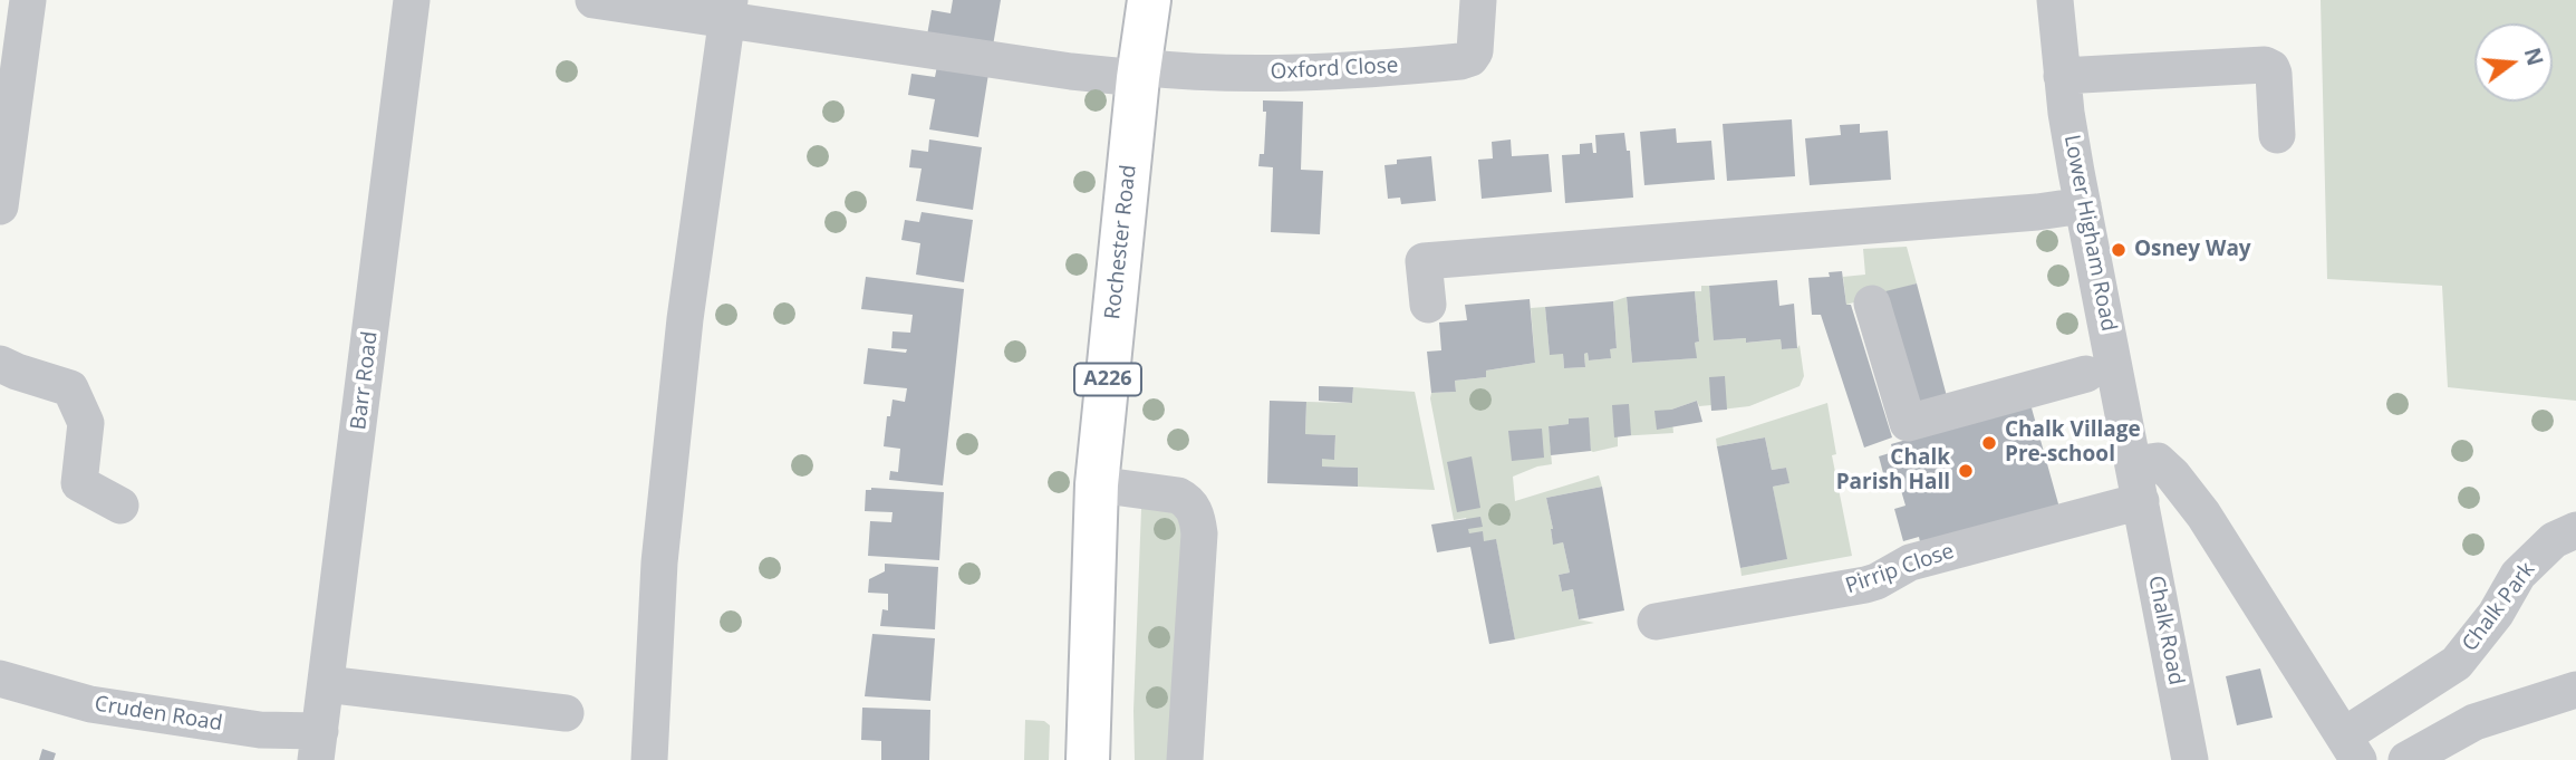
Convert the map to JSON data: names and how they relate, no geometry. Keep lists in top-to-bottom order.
{
  "streets": {
    "main road": ["Rochester Road", "A226"],
    "street": [
      "Oxford Close",
      "Lower Higham Road",
      "Barr Road",
      "Pirrip Close",
      "Chalk Park",
      "Chalk Road",
      "Cruden Road"
    ]
  },
  "crossings": [
    ["Oxford Close", "Rochester Road"],
    ["Lower Higham Road", "Pirrip Close"],
    ["Lower Higham Road", "Chalk Road"],
    ["Barr Road", "Cruden Road"],
    ["Pirrip Close", "Chalk Road"]
  ],
  "places": ["Osney Way", "Chalk Village Pre-school", "Chalk Parish Hall"],
  "north": "right"
}
